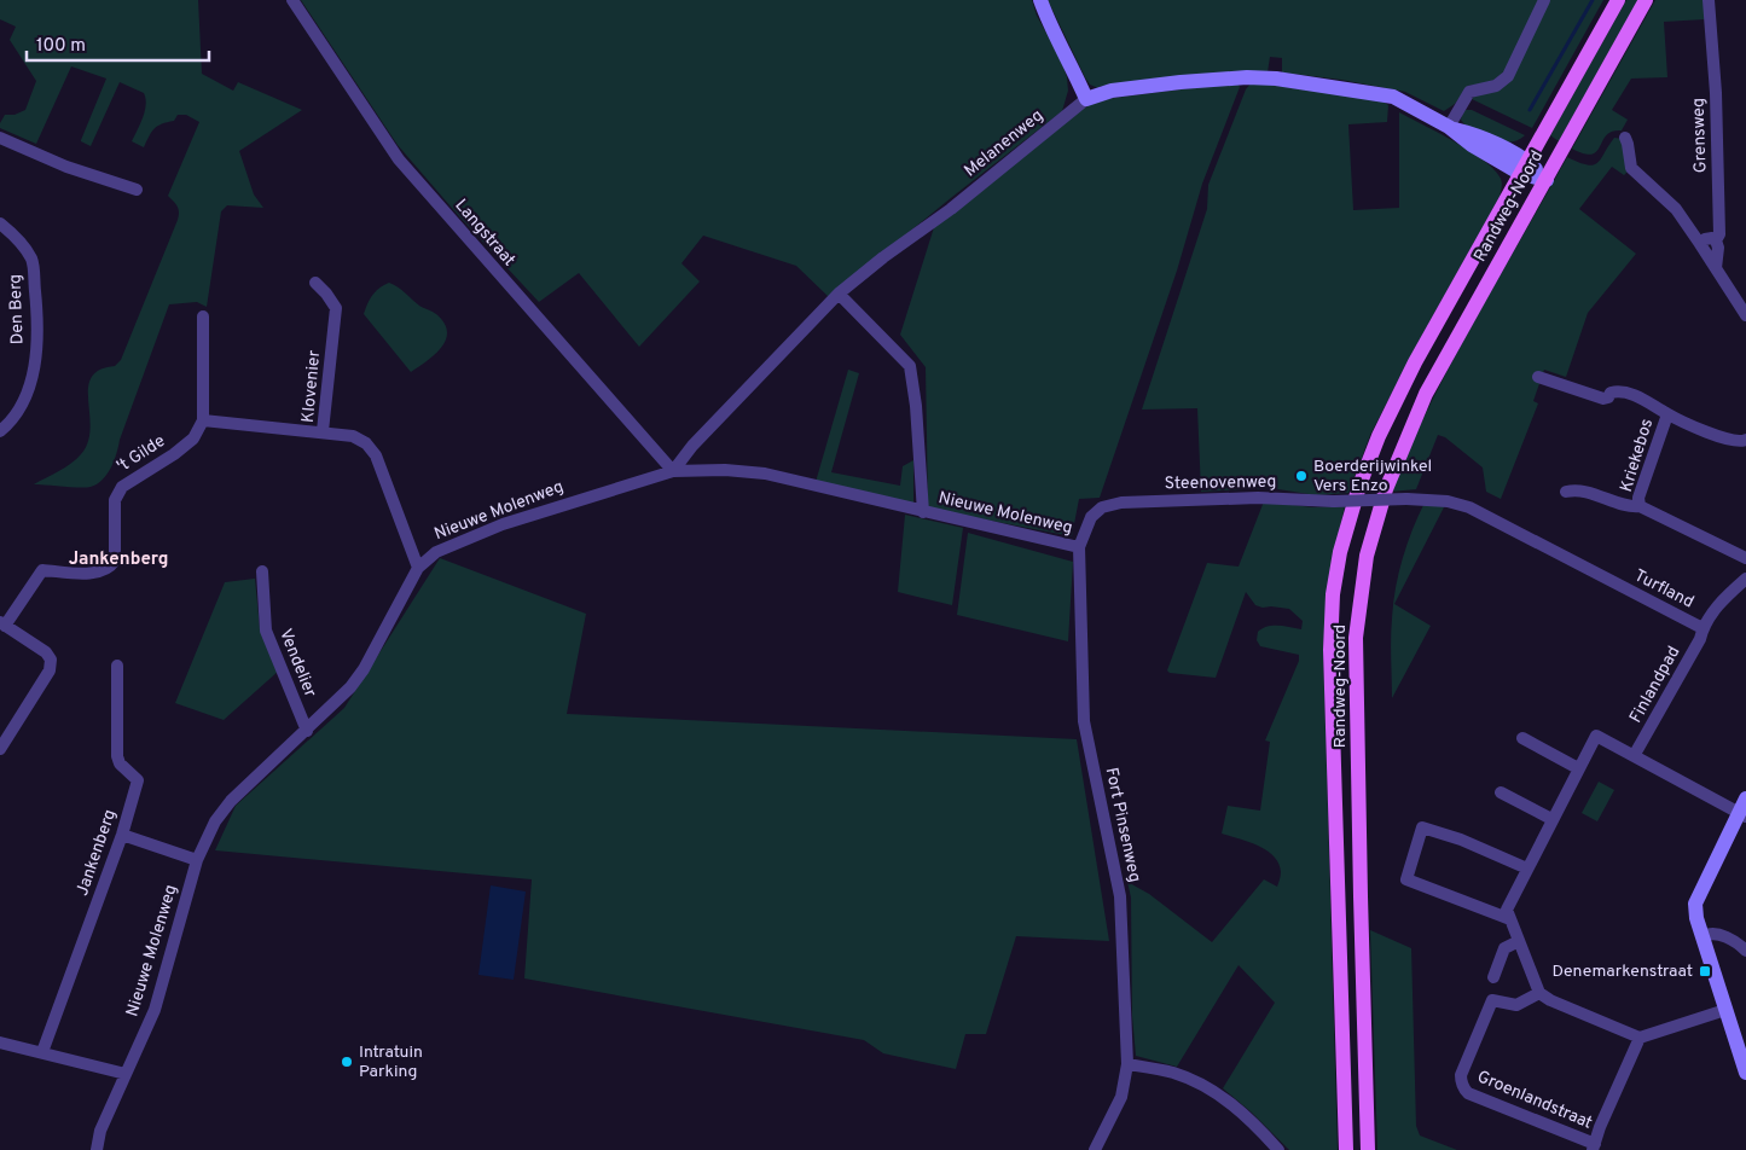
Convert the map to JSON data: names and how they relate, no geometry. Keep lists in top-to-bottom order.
{
  "streets": {
    "main road": ["Randweg-Noord"],
    "street": [
      "Grensweg",
      "Melanenweg",
      "Langstraat",
      "Den Berg",
      "Klovenier",
      "'t Gilde",
      "Kriekebos",
      "Steenovenweg",
      "Nieuwe Molenweg",
      "Turfland",
      "Vendelier",
      "Finlandpad",
      "Fort Pinsenweg",
      "Jankenberg",
      "Groenlandstraat"
    ]
  },
  "crossings": [
    ["Melanenweg", "Randweg-Noord"],
    ["Melanenweg", "Langstraat"],
    ["Melanenweg", "Nieuwe Molenweg"],
    ["Langstraat", "Nieuwe Molenweg"],
    ["Klovenier", "Nieuwe Molenweg"],
    ["Steenovenweg", "Turfland"],
    ["Steenovenweg", "Fort Pinsenweg"],
    ["Nieuwe Molenweg", "Vendelier"],
    ["Nieuwe Molenweg", "Fort Pinsenweg"],
    ["Turfland", "Finlandpad"]
  ],
  "districts": ["Jankenberg"],
  "places": {
    "other": ["Boerderijwinkel Vers Enzo", "Intratuin Parking"],
    "transit": ["Denemarkenstraat"]
  },
  "scale_bar": "100 m"
}
